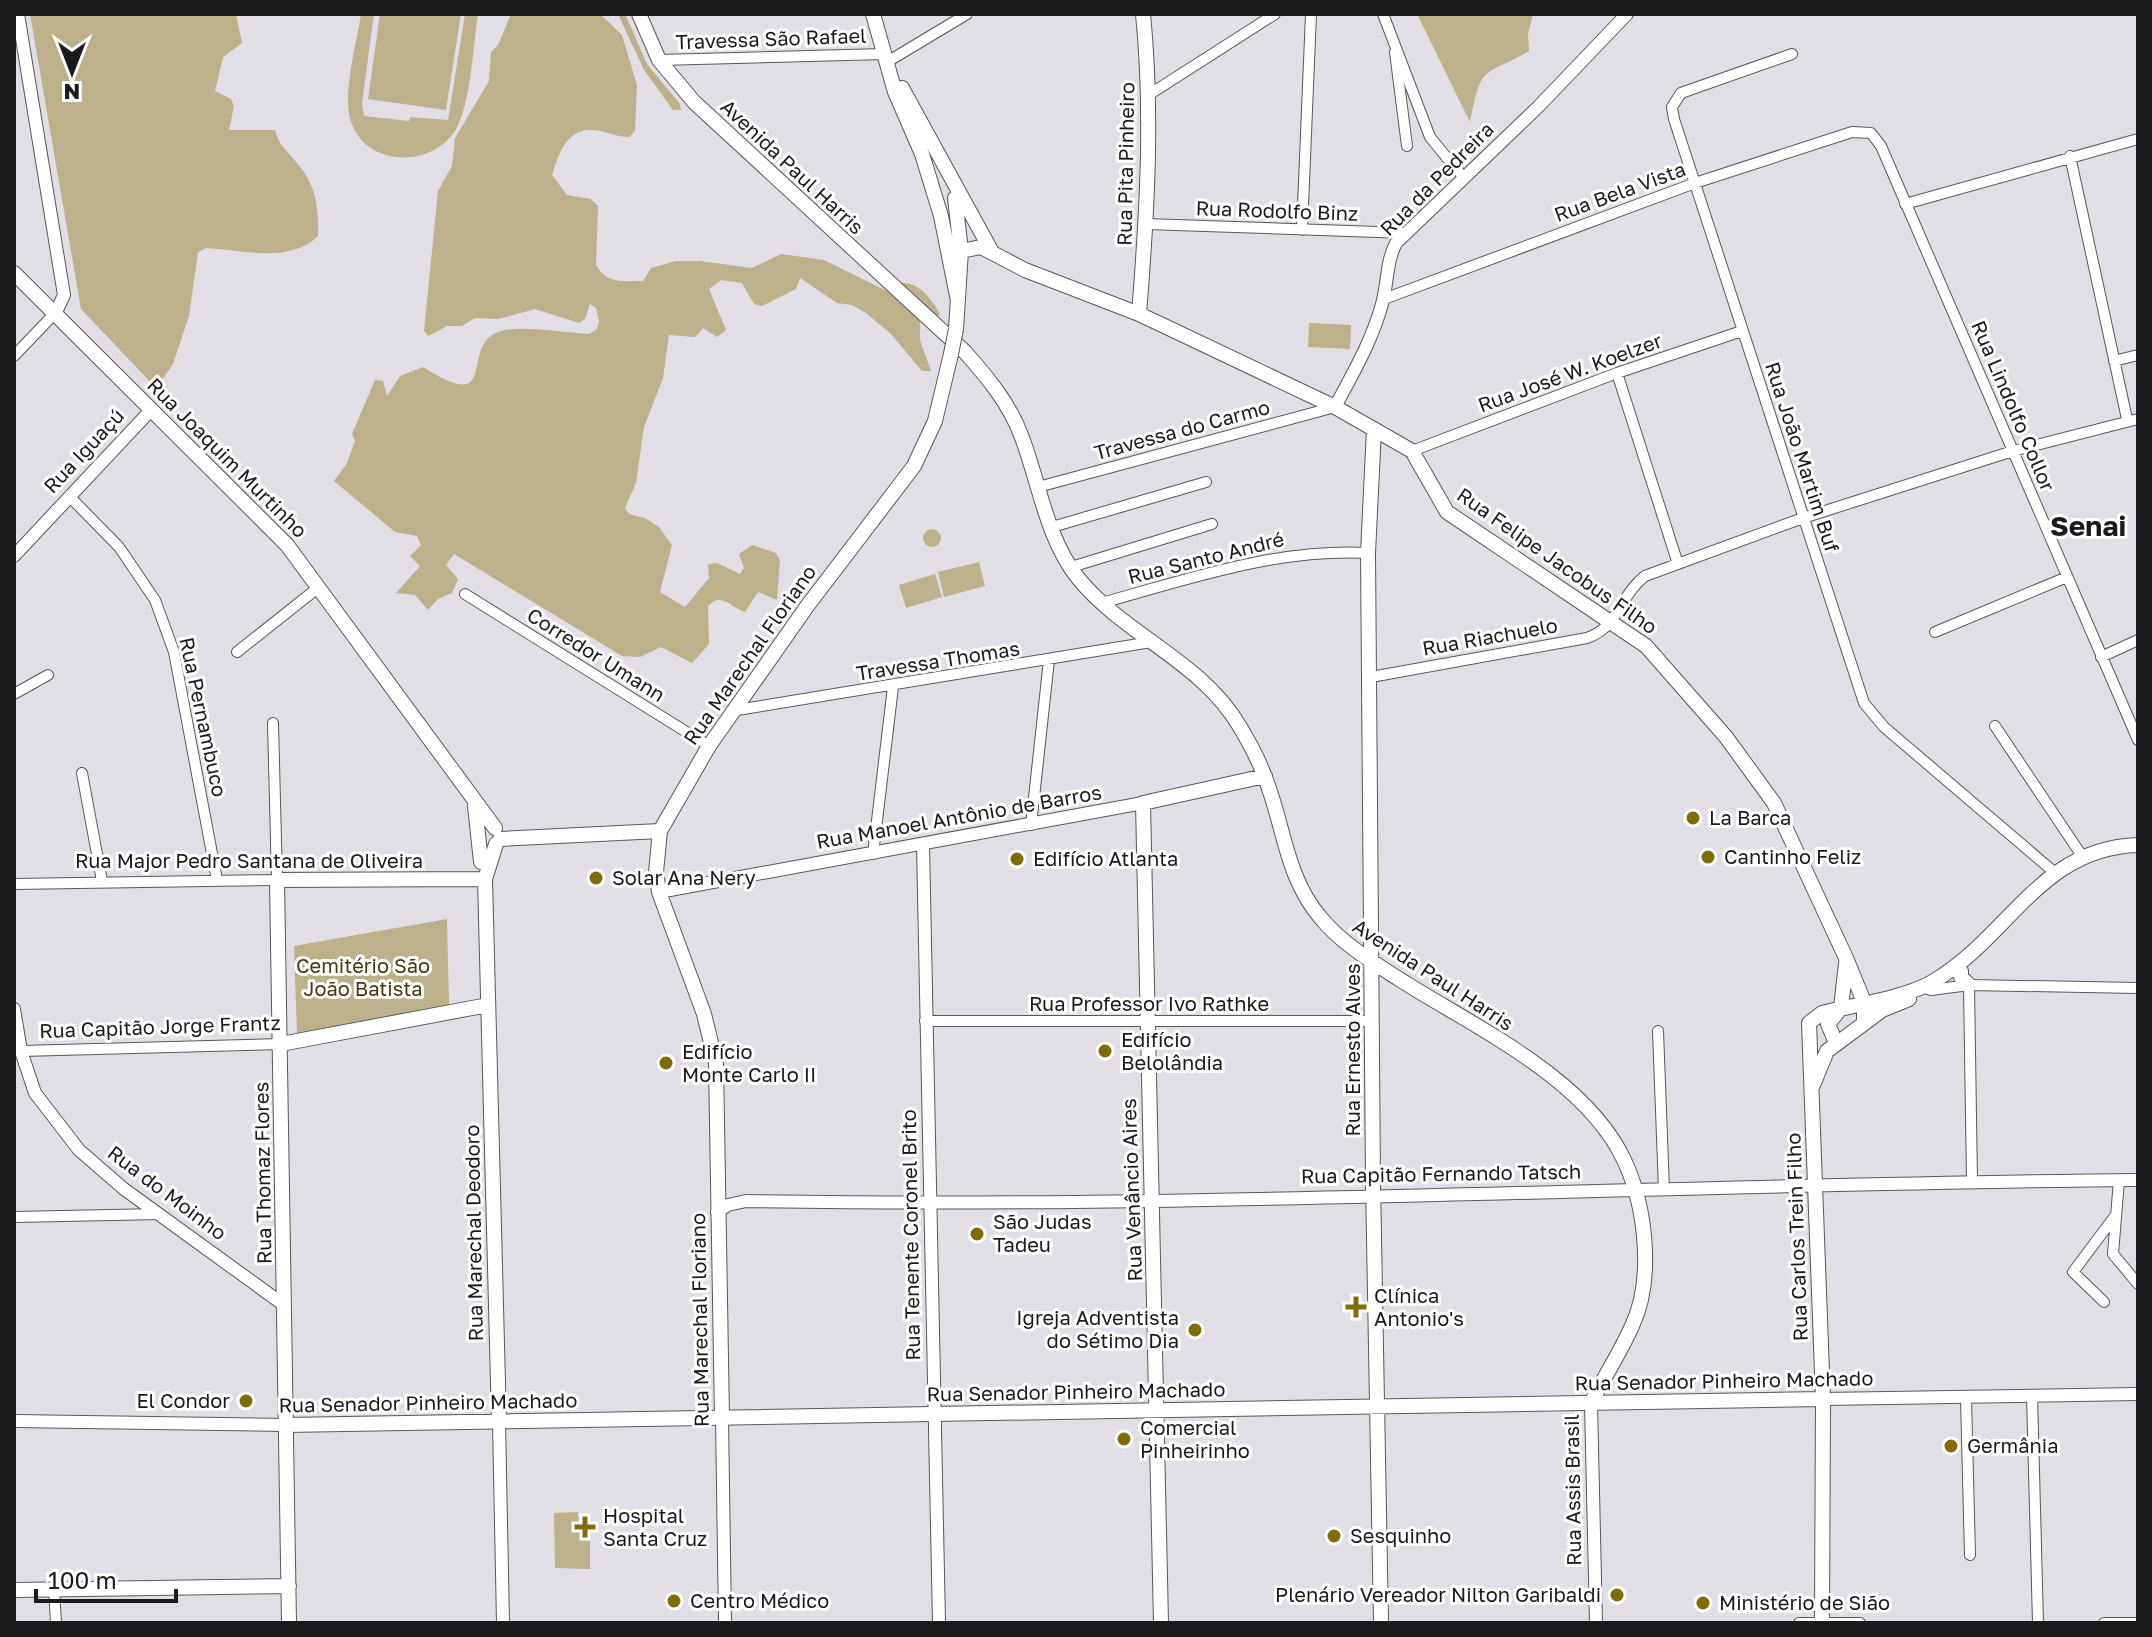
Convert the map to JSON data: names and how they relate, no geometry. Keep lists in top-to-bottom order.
{
  "streets": {
    "main road": [
      "Rua Pita Pinheiro",
      "Avenida Paul Harris",
      "Rua Joaquim Murtinho",
      "Rua Felipe Jacobus Filho",
      "Rua Marechal Floriano",
      "Rua Manoel Antônio de Barros",
      "Rua Major Pedro Santana de Oliveira",
      "Rua Capitão Jorge Frantz",
      "Rua Ernesto Alves",
      "Rua Thomaz Flores",
      "Rua Venâncio Aires",
      "Rua Marechal Deodoro",
      "Rua Carlos Trein Filho",
      "Rua Senador Pinheiro Machado"
    ],
    "street": [
      "Travessa São Rafael",
      "Rua da Pedreira",
      "Rua Bela Vista",
      "Rua Rodolfo Binz",
      "Rua José W. Koelzer",
      "Rua Lindolfo Collor",
      "Travessa do Carmo",
      "Rua Iguaçú",
      "Rua João Martim Buf",
      "Rua Santo André",
      "Rua Riachuelo",
      "Corredor Umann",
      "Travessa Thomas",
      "Rua Pernambuco",
      "Rua Professor Ivo Rathke",
      "Rua Capitão Fernando Tatsch",
      "Rua do Moinho",
      "Rua Tenente Coronel Brito",
      "Rua Assis Brasil"
    ]
  },
  "crossings": [
    ["Travessa São Rafael", "Avenida Paul Harris"],
    ["Rua Pita Pinheiro", "Rua Rodolfo Binz"],
    ["Avenida Paul Harris", "Travessa do Carmo"],
    ["Avenida Paul Harris", "Rua Santo André"],
    ["Avenida Paul Harris", "Travessa Thomas"],
    ["Avenida Paul Harris", "Rua Manoel Antônio de Barros"],
    ["Avenida Paul Harris", "Rua Ernesto Alves"],
    ["Avenida Paul Harris", "Rua Capitão Fernando Tatsch"],
    ["Avenida Paul Harris", "Rua Senador Pinheiro Machado"],
    ["Avenida Paul Harris", "Rua Assis Brasil"],
    ["Rua da Pedreira", "Rua Bela Vista"],
    ["Rua da Pedreira", "Rua Rodolfo Binz"],
    ["Rua da Pedreira", "Travessa do Carmo"],
    ["Rua Bela Vista", "Rua Lindolfo Collor"],
    ["Rua Bela Vista", "Rua João Martim Buf"],
    ["Rua José W. Koelzer", "Rua João Martim Buf"],
    ["Rua José W. Koelzer", "Rua Felipe Jacobus Filho"],
    ["Rua Iguaçú", "Rua Joaquim Murtinho"],
    ["Rua Iguaçú", "Rua Pernambuco"],
    ["Rua Joaquim Murtinho", "Rua Major Pedro Santana de Oliveira"],
    ["Rua Joaquim Murtinho", "Rua Marechal Deodoro"],
    ["Rua Santo André", "Rua Ernesto Alves"],
    ["Rua Felipe Jacobus Filho", "Rua Riachuelo"],
    ["Rua Riachuelo", "Rua Ernesto Alves"],
    ["Corredor Umann", "Rua Marechal Floriano"],
    ["Rua Marechal Floriano", "Travessa Thomas"],
    ["Rua Marechal Floriano", "Rua Manoel Antônio de Barros"],
    ["Rua Marechal Floriano", "Rua Capitão Fernando Tatsch"],
    ["Rua Marechal Floriano", "Rua Senador Pinheiro Machado"],
    ["Rua Pernambuco", "Rua Major Pedro Santana de Oliveira"],
    ["Rua Manoel Antônio de Barros", "Rua Venâncio Aires"],
    ["Rua Manoel Antônio de Barros", "Rua Tenente Coronel Brito"],
    ["Rua Major Pedro Santana de Oliveira", "Rua Thomaz Flores"],
    ["Rua Major Pedro Santana de Oliveira", "Rua Marechal Deodoro"],
    ["Rua Professor Ivo Rathke", "Rua Ernesto Alves"],
    ["Rua Professor Ivo Rathke", "Rua Venâncio Aires"],
    ["Rua Professor Ivo Rathke", "Rua Tenente Coronel Brito"],
    ["Rua Capitão Jorge Frantz", "Rua Thomaz Flores"],
    ["Rua Capitão Jorge Frantz", "Rua do Moinho"],
    ["Rua Capitão Jorge Frantz", "Rua Marechal Deodoro"],
    ["Rua Ernesto Alves", "Rua Capitão Fernando Tatsch"],
    ["Rua Ernesto Alves", "Rua Senador Pinheiro Machado"],
    ["Rua Thomaz Flores", "Rua do Moinho"],
    ["Rua Thomaz Flores", "Rua Senador Pinheiro Machado"],
    ["Rua Capitão Fernando Tatsch", "Rua Venâncio Aires"],
    ["Rua Capitão Fernando Tatsch", "Rua Tenente Coronel Brito"],
    ["Rua Capitão Fernando Tatsch", "Rua Carlos Trein Filho"],
    ["Rua Venâncio Aires", "Rua Senador Pinheiro Machado"],
    ["Rua Marechal Deodoro", "Rua Senador Pinheiro Machado"],
    ["Rua Tenente Coronel Brito", "Rua Senador Pinheiro Machado"],
    ["Rua Carlos Trein Filho", "Rua Senador Pinheiro Machado"],
    ["Rua Senador Pinheiro Machado", "Rua Assis Brasil"]
  ],
  "districts": ["Senai"],
  "parks": ["Cemitério São João Batista"],
  "places": {
    "other": [
      "La Barca",
      "Cantinho Feliz",
      "Edifício Atlanta",
      "Solar Ana Nery",
      "Edifício Belolândia",
      "Edifício Monte Carlo II",
      "São Judas Tadeu",
      "Igreja Adventista do Sétimo Dia",
      "El Condor",
      "Comercial Pinheirinho",
      "Germânia",
      "Sesquinho",
      "Plenário Vereador Nilton Garibaldi",
      "Centro Médico",
      "Ministério de Sião"
    ],
    "health": ["Clínica Antonio's", "Hospital Santa Cruz"]
  },
  "scale_bar": "100 m",
  "north": "bottom"
}
